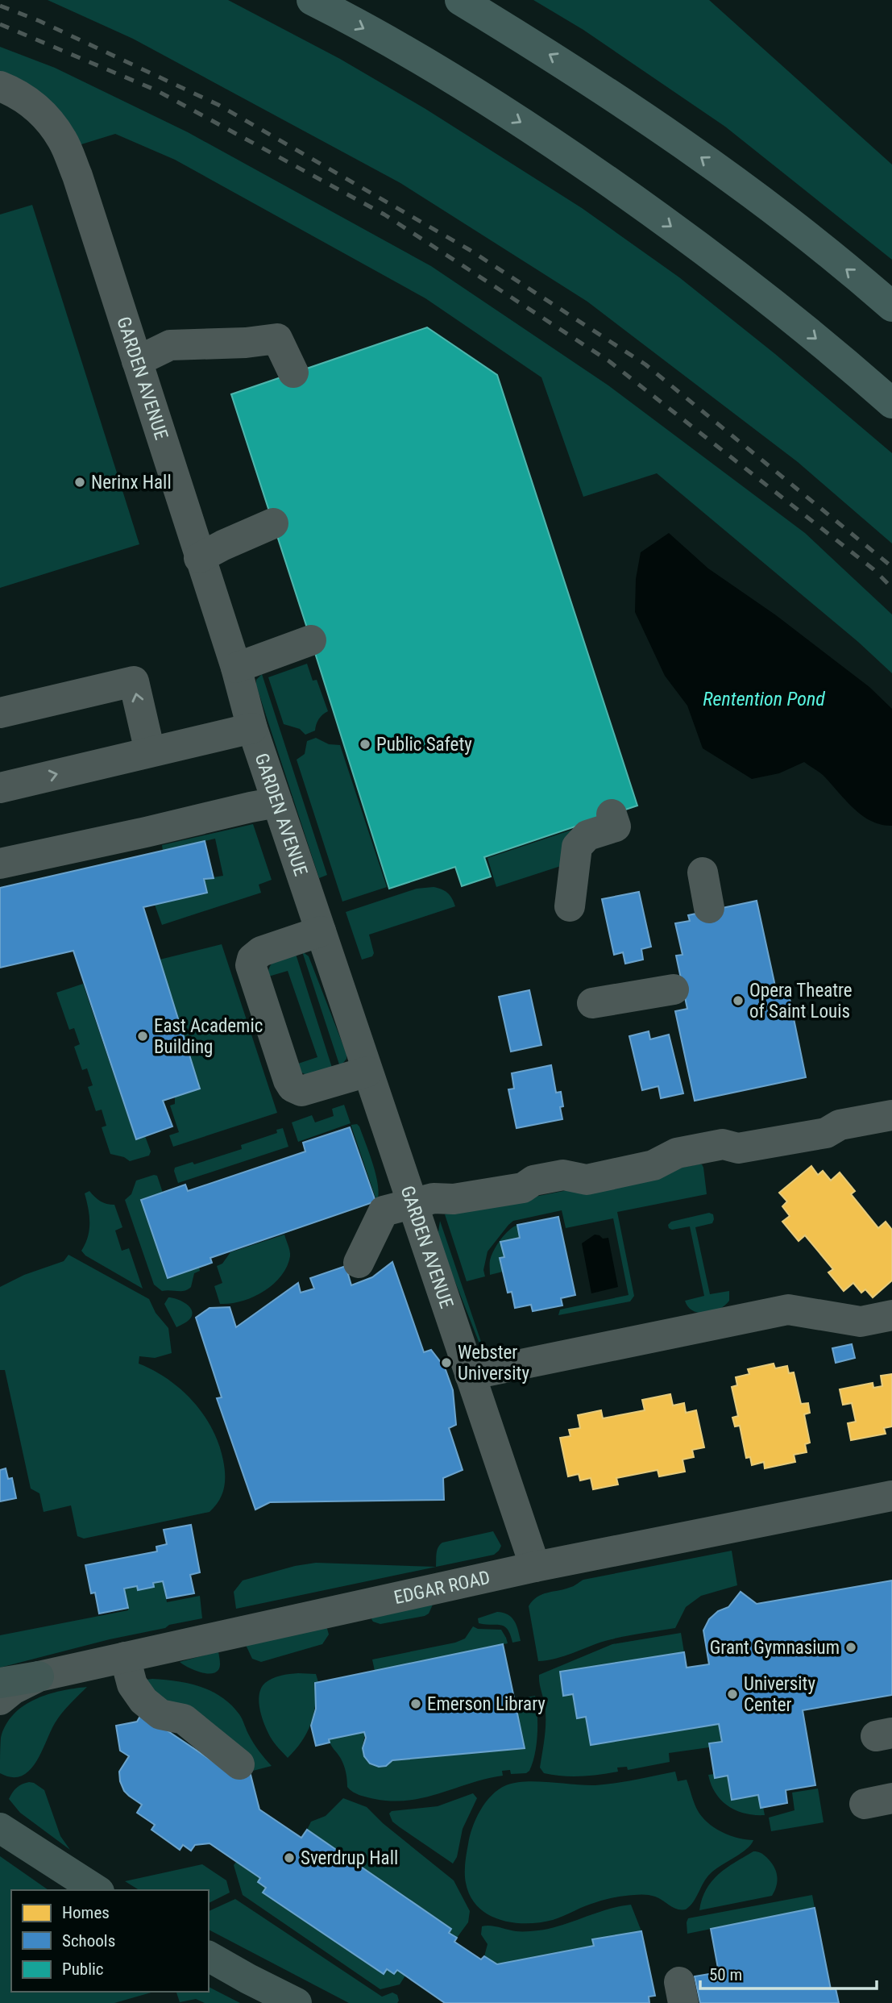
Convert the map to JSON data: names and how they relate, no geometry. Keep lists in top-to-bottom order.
{
  "streets": {
    "street": ["GARDEN AVENUE", "EDGAR ROAD"]
  },
  "crossings": [
    ["GARDEN AVENUE", "EDGAR ROAD"]
  ],
  "water": ["Rentention Pond"],
  "places": [
    "Nerinx Hall",
    "Public Safety",
    "Opera Theatre of Saint Louis",
    "East Academic Building",
    "Webster University",
    "Grant Gymnasium",
    "University Center",
    "Emerson Library",
    "Sverdrup Hall"
  ],
  "legend": ["Homes", "Schools", "Public"],
  "scale_bar": "50 m"
}
